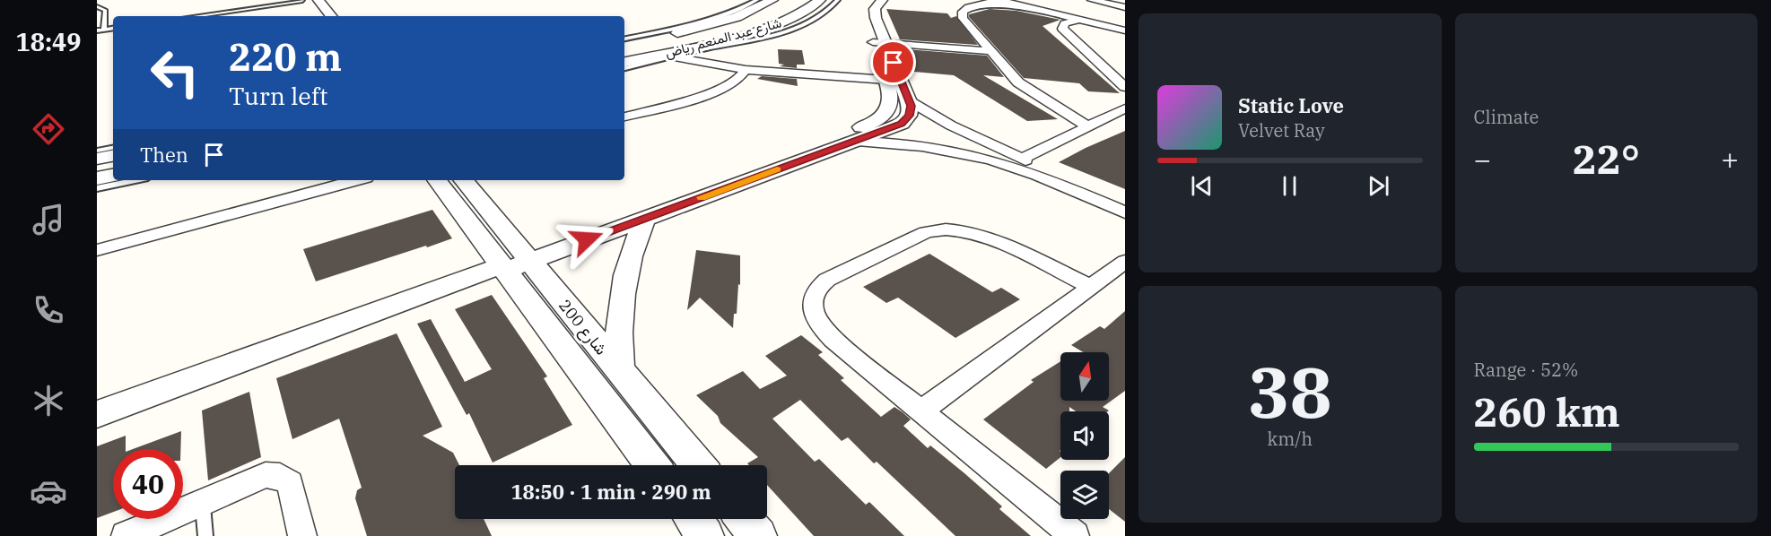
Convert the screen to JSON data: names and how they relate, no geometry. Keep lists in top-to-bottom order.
{
  "streets": {
    "street": ["شارع عبد المنعم رياض", "شارع 200"]
  },
  "north": "top",
  "page": {
    "tabs": "18:49",
    "tile": [
      "Climate",
      ["38", "km/h"],
      ["Range · 52%", "260 km"]
    ],
    "turn": ["220 m", "Turn left"],
    "song": ["Static Love", "Velvet Ray"],
    "then": "Then",
    "heat": ["−", "22°", "+"],
    "limit": "40",
    "trip": "18:50 · 1 min · 290 m"
  }
}
